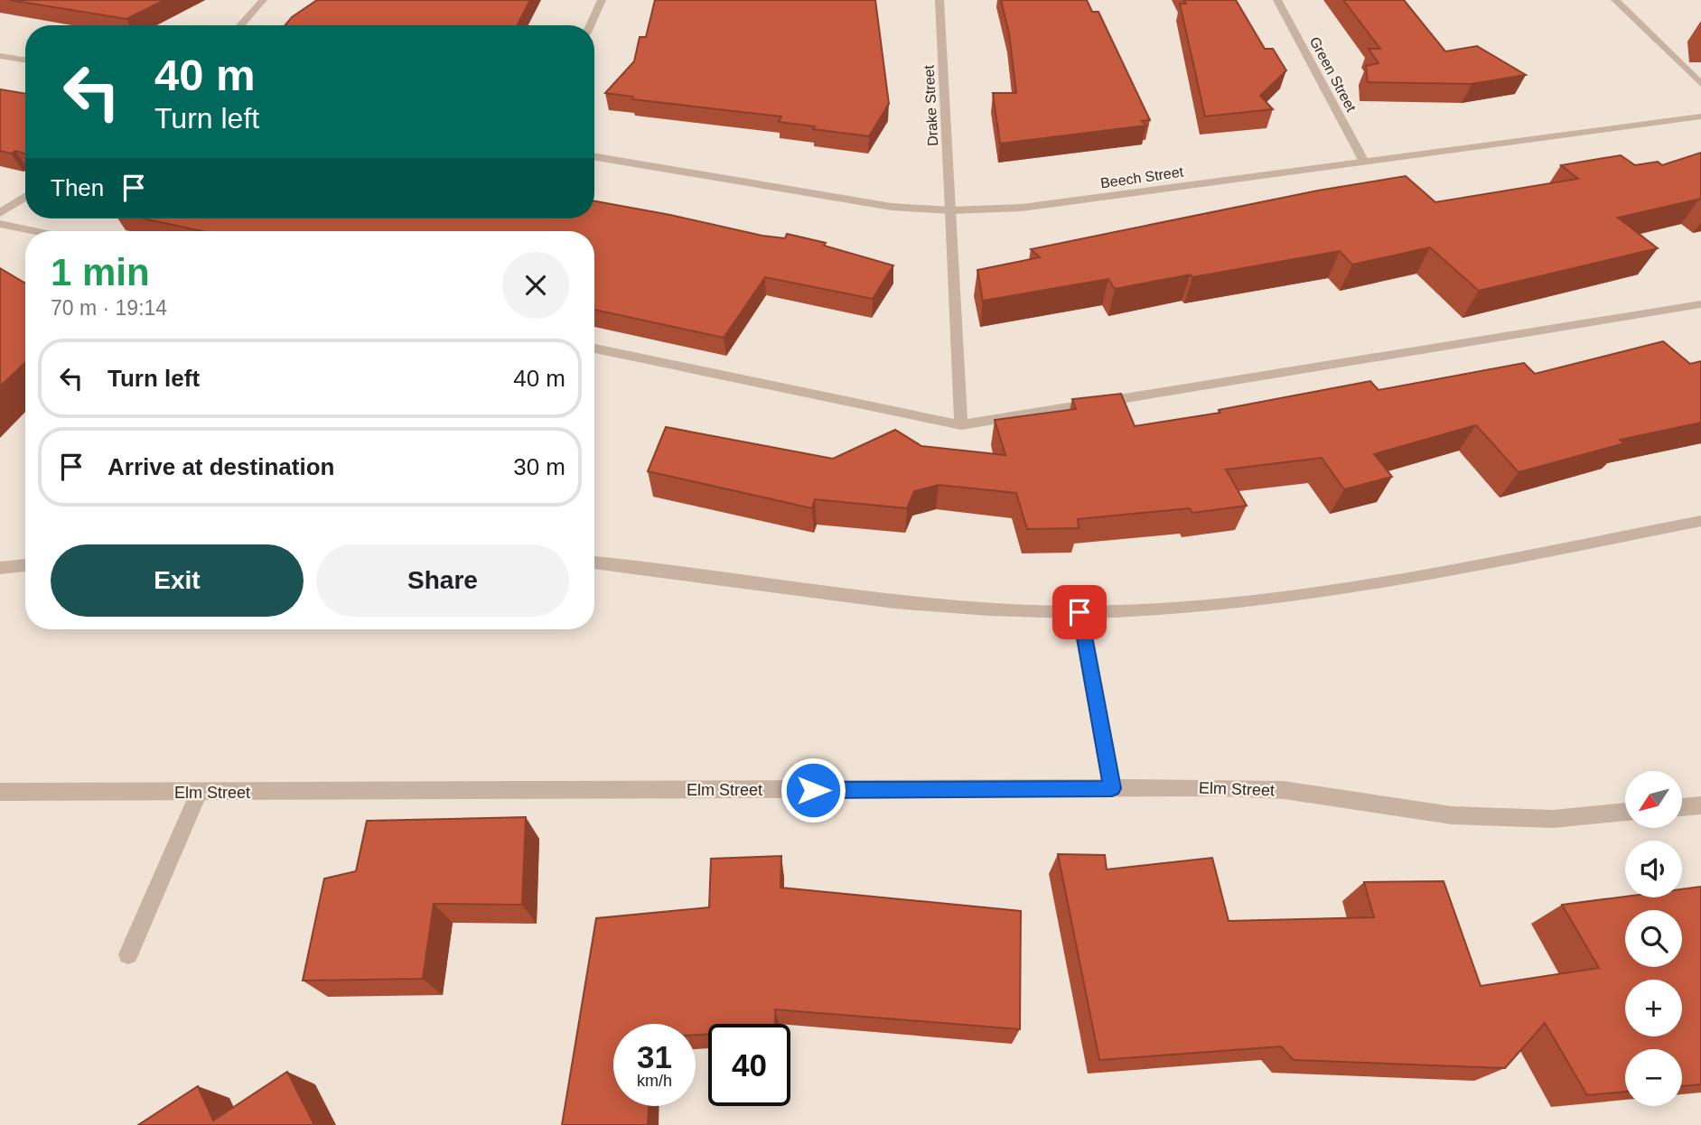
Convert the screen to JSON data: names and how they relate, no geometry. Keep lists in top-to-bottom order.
{
  "streets": {
    "street": [
      "Green Street",
      "Drake Street",
      "Beech Street",
      "Elm Street"
    ]
  },
  "crossings": [
    ["Green Street", "Beech Street"],
    ["Drake Street", "Beech Street"]
  ],
  "north": "bottom left",
  "page": {
    "turn": ["40 m", "Turn left"],
    "then": "Then",
    "heading": ["1 min", "70 m · 19:14"],
    "list": [
      {
        "name": "Turn left",
        "value": "40 m"
      },
      {
        "name": "Arrive at destination",
        "value": "30 m"
      }
    ],
    "buttons": ["Exit", "Share"],
    "map_buttons": ["+", "−"],
    "speed": "31 km/h",
    "limit": "40"
  }
}
